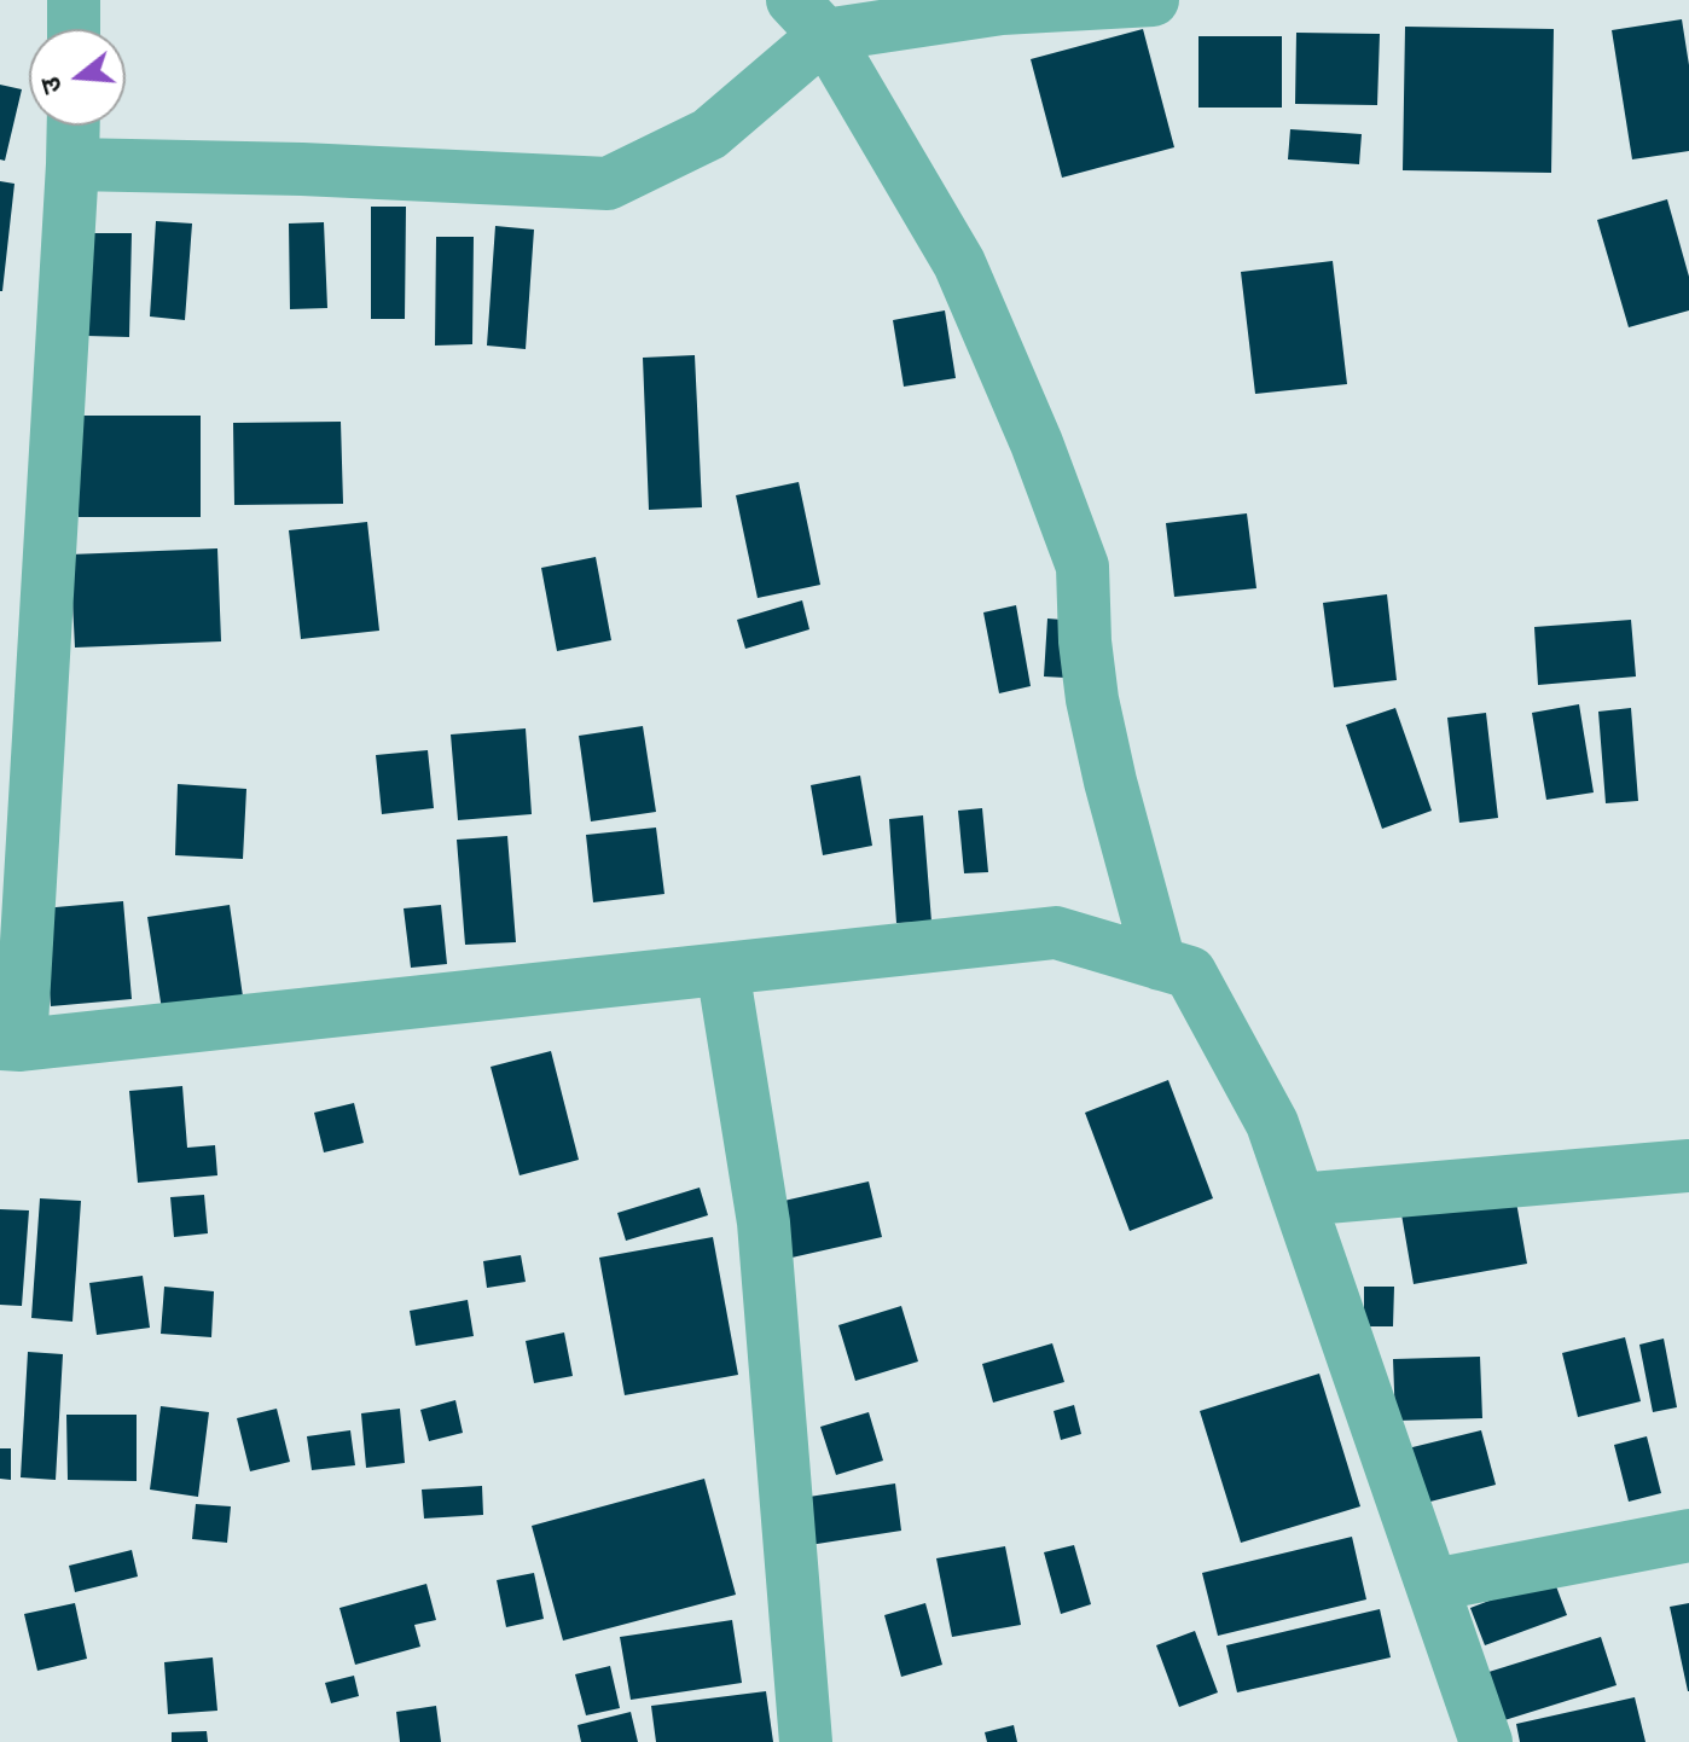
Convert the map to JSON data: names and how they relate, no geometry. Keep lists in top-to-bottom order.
{
  "north": "left"
}
